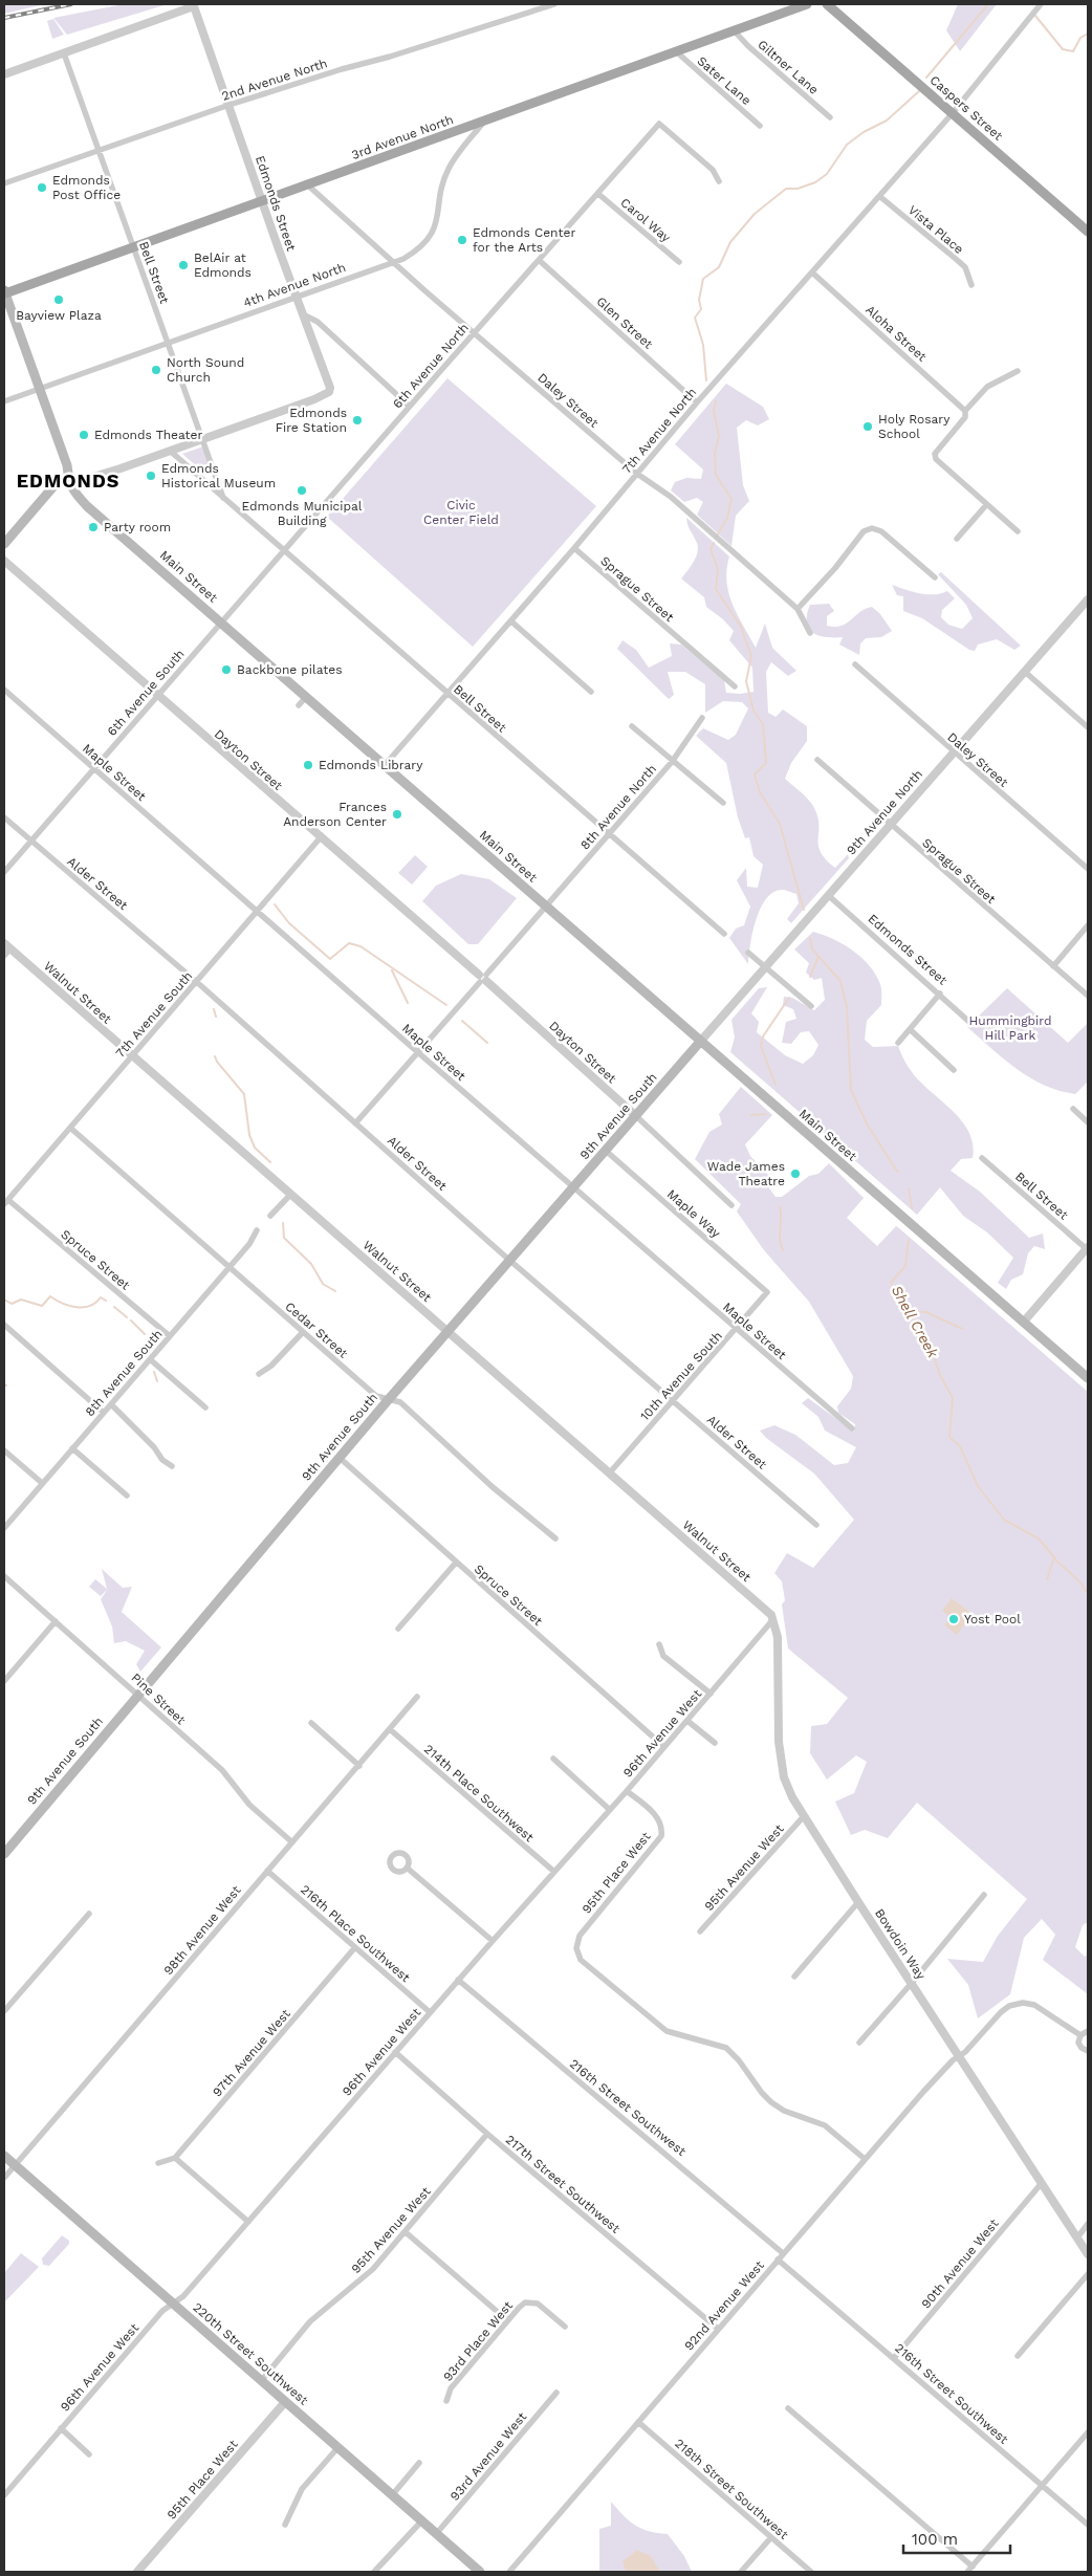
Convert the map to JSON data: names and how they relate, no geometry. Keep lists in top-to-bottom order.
{
  "streets": {
    "main road": [
      "Caspers Street",
      "3rd Avenue North",
      "Main Street",
      "9th Avenue South",
      "220th Street Southwest"
    ],
    "street": [
      "Giltner Lane",
      "2nd Avenue North",
      "Sater Lane",
      "Edmonds Street",
      "Carol Way",
      "Vista Place",
      "Bell Street",
      "4th Avenue North",
      "Glen Street",
      "Aloha Street",
      "6th Avenue North",
      "Daley Street",
      "7th Avenue North",
      "Sprague Street",
      "6th Avenue South",
      "Dayton Street",
      "Maple Street",
      "8th Avenue North",
      "9th Avenue North",
      "Alder Street",
      "Walnut Street",
      "7th Avenue South",
      "Maple Way",
      "Spruce Street",
      "Cedar Street",
      "8th Avenue South",
      "10th Avenue South",
      "Pine Street",
      "96th Avenue West",
      "214th Place Southwest",
      "95th Avenue West",
      "95th Place West",
      "98th Avenue West",
      "216th Place Southwest",
      "Bowdoin Way",
      "97th Avenue West",
      "216th Street Southwest",
      "217th Street Southwest",
      "90th Avenue West",
      "92nd Avenue West",
      "93rd Place West",
      "93rd Avenue West",
      "218th Street Southwest"
    ]
  },
  "crossings": [
    ["Giltner Lane", "3rd Avenue North"],
    ["2nd Avenue North", "Edmonds Street"],
    ["2nd Avenue North", "Bell Street"],
    ["Sater Lane", "3rd Avenue North"],
    ["Caspers Street", "7th Avenue North"],
    ["3rd Avenue North", "Edmonds Street"],
    ["3rd Avenue North", "Bell Street"],
    ["3rd Avenue North", "4th Avenue North"],
    ["3rd Avenue North", "Daley Street"],
    ["3rd Avenue North", "Main Street"],
    ["Edmonds Street", "Bell Street"],
    ["Edmonds Street", "4th Avenue North"],
    ["Edmonds Street", "9th Avenue North"],
    ["Carol Way", "6th Avenue North"],
    ["Vista Place", "7th Avenue North"],
    ["Bell Street", "4th Avenue North"],
    ["Bell Street", "6th Avenue North"],
    ["Bell Street", "7th Avenue North"],
    ["Bell Street", "8th Avenue North"],
    ["4th Avenue North", "Daley Street"],
    ["4th Avenue North", "Main Street"],
    ["Glen Street", "6th Avenue North"],
    ["Glen Street", "7th Avenue North"],
    ["Aloha Street", "7th Avenue North"],
    ["6th Avenue North", "Daley Street"],
    ["6th Avenue North", "Main Street"],
    ["6th Avenue North", "6th Avenue South"],
    ["Daley Street", "7th Avenue North"],
    ["Daley Street", "9th Avenue North"],
    ["7th Avenue North", "Main Street"],
    ["7th Avenue North", "Sprague Street"],
    ["Main Street", "6th Avenue South"],
    ["Main Street", "8th Avenue North"],
    ["Main Street", "9th Avenue North"],
    ["Main Street", "9th Avenue South"],
    ["Sprague Street", "9th Avenue North"],
    ["6th Avenue South", "Dayton Street"],
    ["6th Avenue South", "Maple Street"],
    ["6th Avenue South", "Alder Street"],
    ["Dayton Street", "7th Avenue South"],
    ["Dayton Street", "9th Avenue South"],
    ["Maple Street", "7th Avenue South"],
    ["Maple Street", "9th Avenue South"],
    ["Maple Street", "10th Avenue South"],
    ["9th Avenue North", "9th Avenue South"],
    ["Alder Street", "7th Avenue South"],
    ["Alder Street", "9th Avenue South"],
    ["Alder Street", "10th Avenue South"],
    ["Walnut Street", "7th Avenue South"],
    ["Walnut Street", "9th Avenue South"],
    ["Walnut Street", "10th Avenue South"],
    ["Walnut Street", "96th Avenue West"],
    ["Walnut Street", "Bowdoin Way"],
    ["7th Avenue South", "Spruce Street"],
    ["7th Avenue South", "Cedar Street"],
    ["9th Avenue South", "Maple Way"],
    ["9th Avenue South", "Spruce Street"],
    ["9th Avenue South", "Cedar Street"],
    ["9th Avenue South", "Pine Street"],
    ["Maple Way", "10th Avenue South"],
    ["Spruce Street", "8th Avenue South"],
    ["Spruce Street", "96th Avenue West"],
    ["Cedar Street", "8th Avenue South"],
    ["Pine Street", "98th Avenue West"],
    ["96th Avenue West", "214th Place Southwest"],
    ["96th Avenue West", "95th Place West"],
    ["96th Avenue West", "216th Place Southwest"],
    ["96th Avenue West", "Bowdoin Way"],
    ["96th Avenue West", "216th Street Southwest"],
    ["96th Avenue West", "217th Street Southwest"],
    ["96th Avenue West", "220th Street Southwest"],
    ["214th Place Southwest", "98th Avenue West"],
    ["95th Avenue West", "Bowdoin Way"],
    ["95th Avenue West", "217th Street Southwest"],
    ["95th Avenue West", "220th Street Southwest"],
    ["95th Place West", "92nd Avenue West"],
    ["95th Place West", "220th Street Southwest"],
    ["98th Avenue West", "216th Place Southwest"],
    ["98th Avenue West", "220th Street Southwest"],
    ["216th Place Southwest", "97th Avenue West"],
    ["Bowdoin Way", "90th Avenue West"],
    ["Bowdoin Way", "92nd Avenue West"],
    ["216th Street Southwest", "90th Avenue West"],
    ["216th Street Southwest", "92nd Avenue West"],
    ["217th Street Southwest", "92nd Avenue West"],
    ["92nd Avenue West", "218th Street Southwest"],
    ["220th Street Southwest", "93rd Avenue West"]
  ],
  "districts": ["EDMONDS"],
  "water": ["Shell Creek"],
  "parks": ["Civic Center Field", "Hummingbird Hill Park"],
  "places": [
    "Edmonds Post Office",
    "Edmonds Center for the Arts",
    "BelAir at Edmonds",
    "Bayview Plaza",
    "North Sound Church",
    "Edmonds Fire Station",
    "Holy Rosary School",
    "Edmonds Theater",
    "Edmonds Historical Museum",
    "Edmonds Municipal Building",
    "Party room",
    "Backbone pilates",
    "Edmonds Library",
    "Frances Anderson Center",
    "Wade James Theatre",
    "Yost Pool"
  ],
  "scale_bar": "100 m"
}
